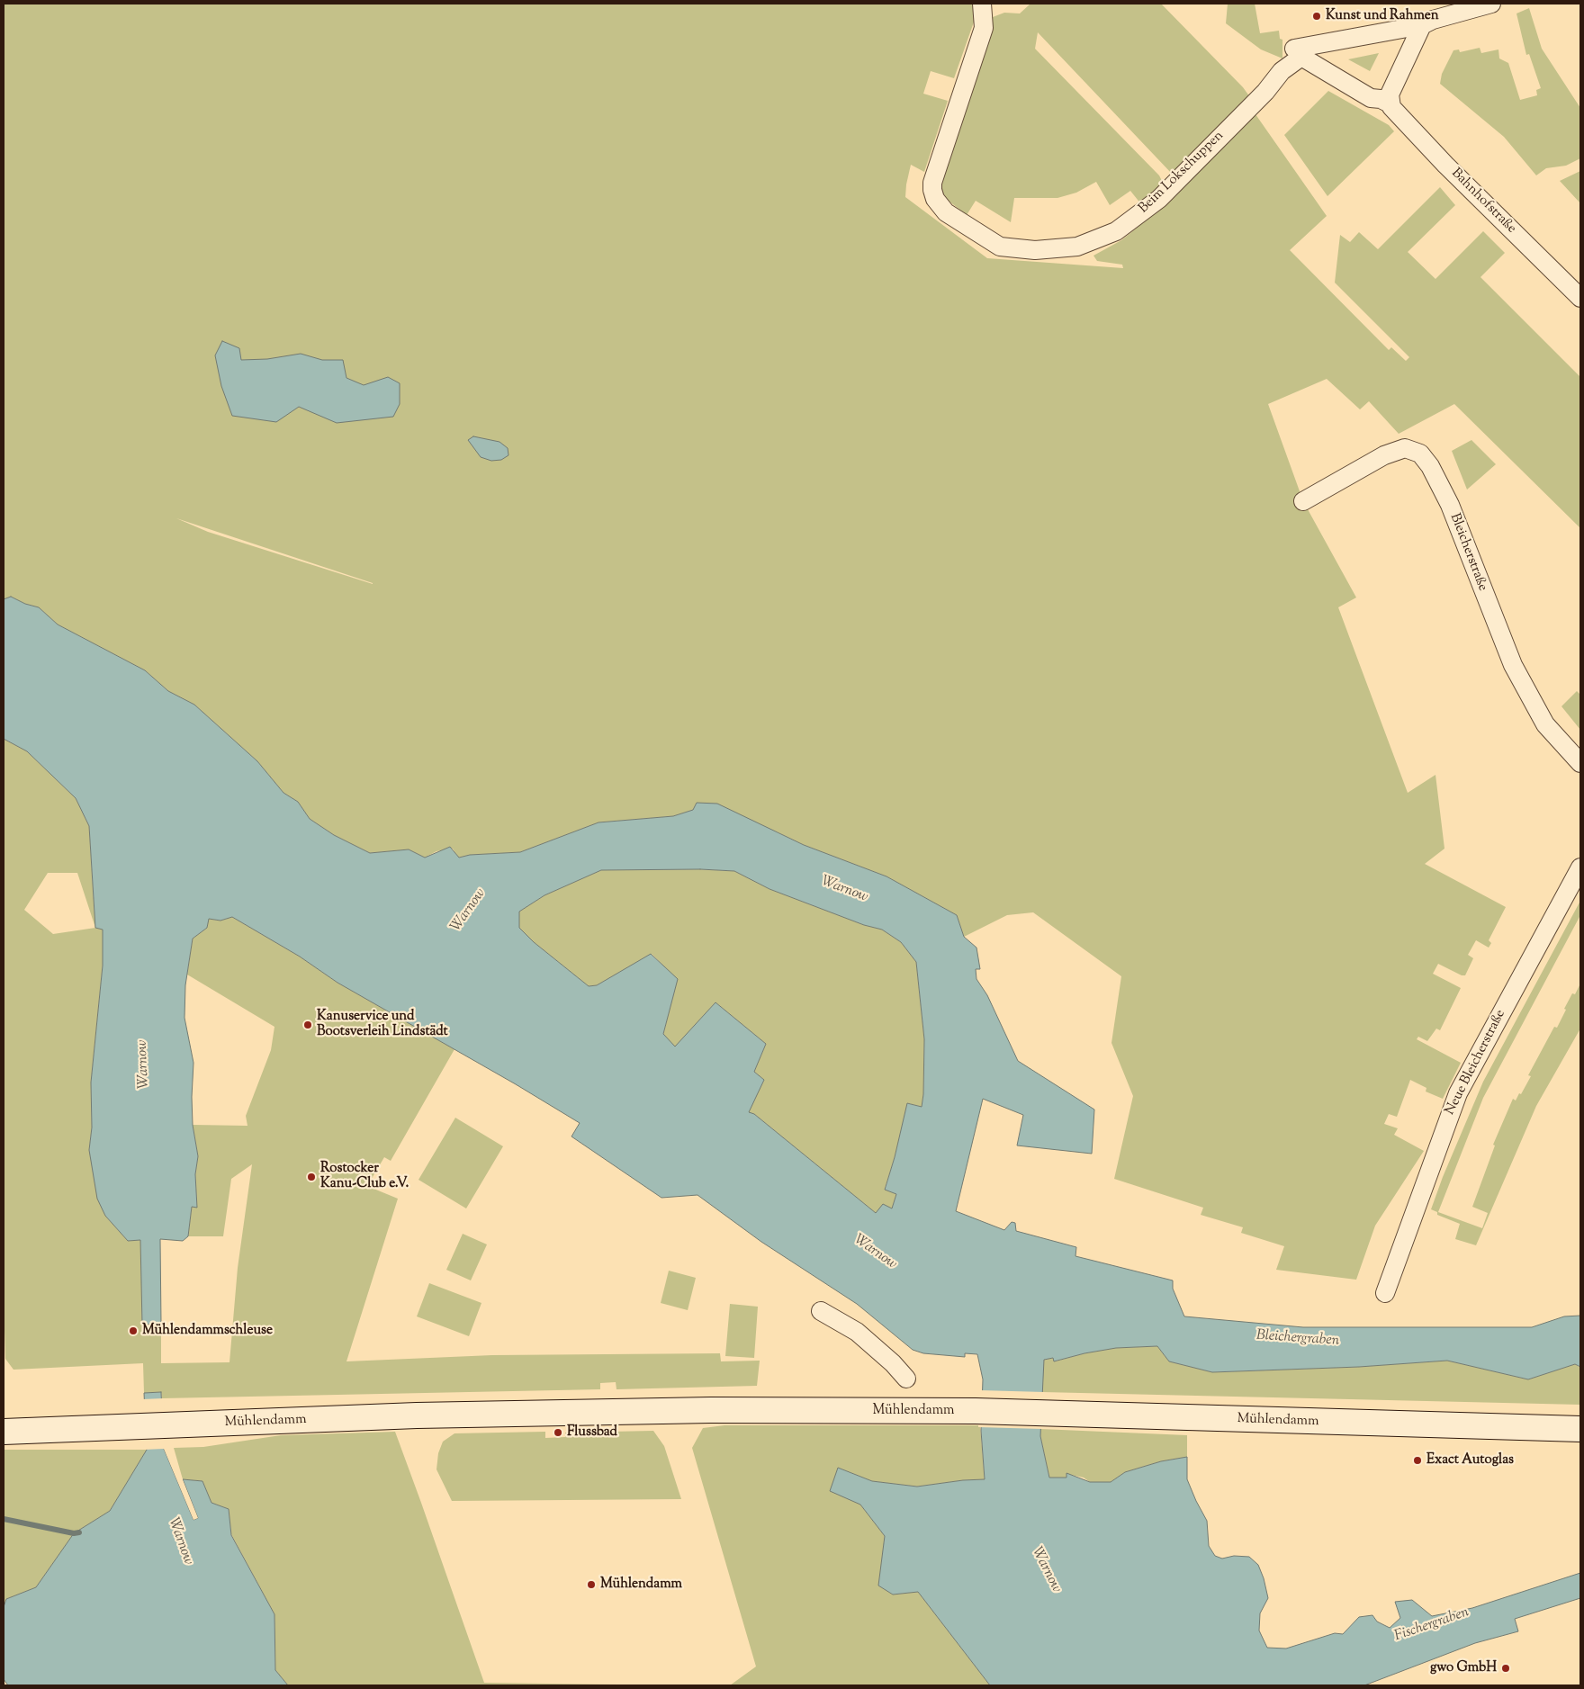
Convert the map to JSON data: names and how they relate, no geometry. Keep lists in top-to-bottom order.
{
  "streets": {
    "main road": ["Mühlendamm"],
    "street": [
      "Beim Lokschuppen",
      "Bahnhofstraße",
      "Bleicherstraße",
      "Neue Bleicherstraße"
    ]
  },
  "water": ["Warnow", "Bleichergraben", "Fischergraben"],
  "places": [
    "Kunst und Rahmen",
    "Kanuservice und Bootsverleih Lindstädt",
    "Rostocker Kanu-Club e.V.",
    "Mühlendammschleuse",
    "Flussbad",
    "Exact Autoglas",
    "Mühlendamm",
    "gwo GmbH"
  ]
}
